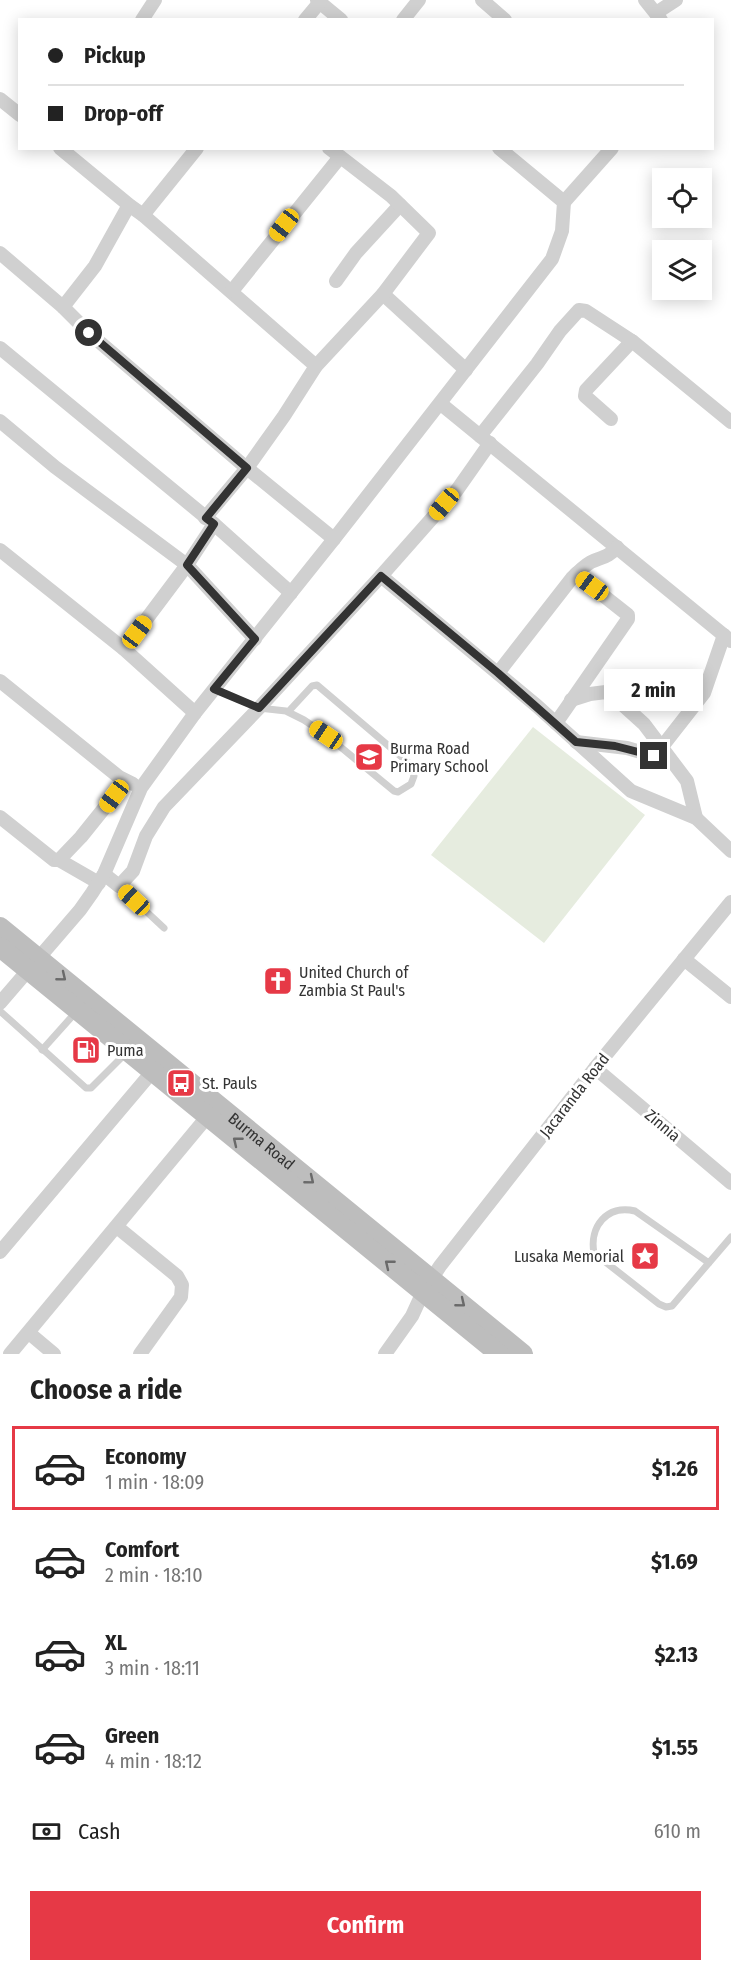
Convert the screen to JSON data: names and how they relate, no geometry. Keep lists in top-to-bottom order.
{
  "streets": {
    "main road": ["Burma Road"],
    "street": ["Jacaranda Road", "Zinnia"]
  },
  "crossings": [
    ["Jacaranda Road", "Zinnia"],
    ["Jacaranda Road", "Burma Road"]
  ],
  "places": {
    "school or university": ["Burma Road Primary School"],
    "church": ["United Church of Zambia St Paul's"],
    "fuel station": ["Puma"],
    "bus stop": ["St. Pauls"],
    "place": ["Lusaka Memorial"]
  },
  "page": {
    "banner": ["Pickup", "Drop-off"],
    "bubble": "2 min",
    "heading": "Choose a ride",
    "list": [
      {
        "name": "Economy",
        "note": "1 min · 18:09",
        "value": "$1.26"
      },
      {
        "name": "Comfort",
        "note": "2 min · 18:10",
        "value": "$1.69"
      },
      {
        "name": "XL",
        "note": "3 min · 18:11",
        "value": "$2.13"
      },
      {
        "name": "Green",
        "note": "4 min · 18:12",
        "value": "$1.55"
      }
    ],
    "pay": ["Cash", "610 m"],
    "buttons": "Confirm"
  }
}
